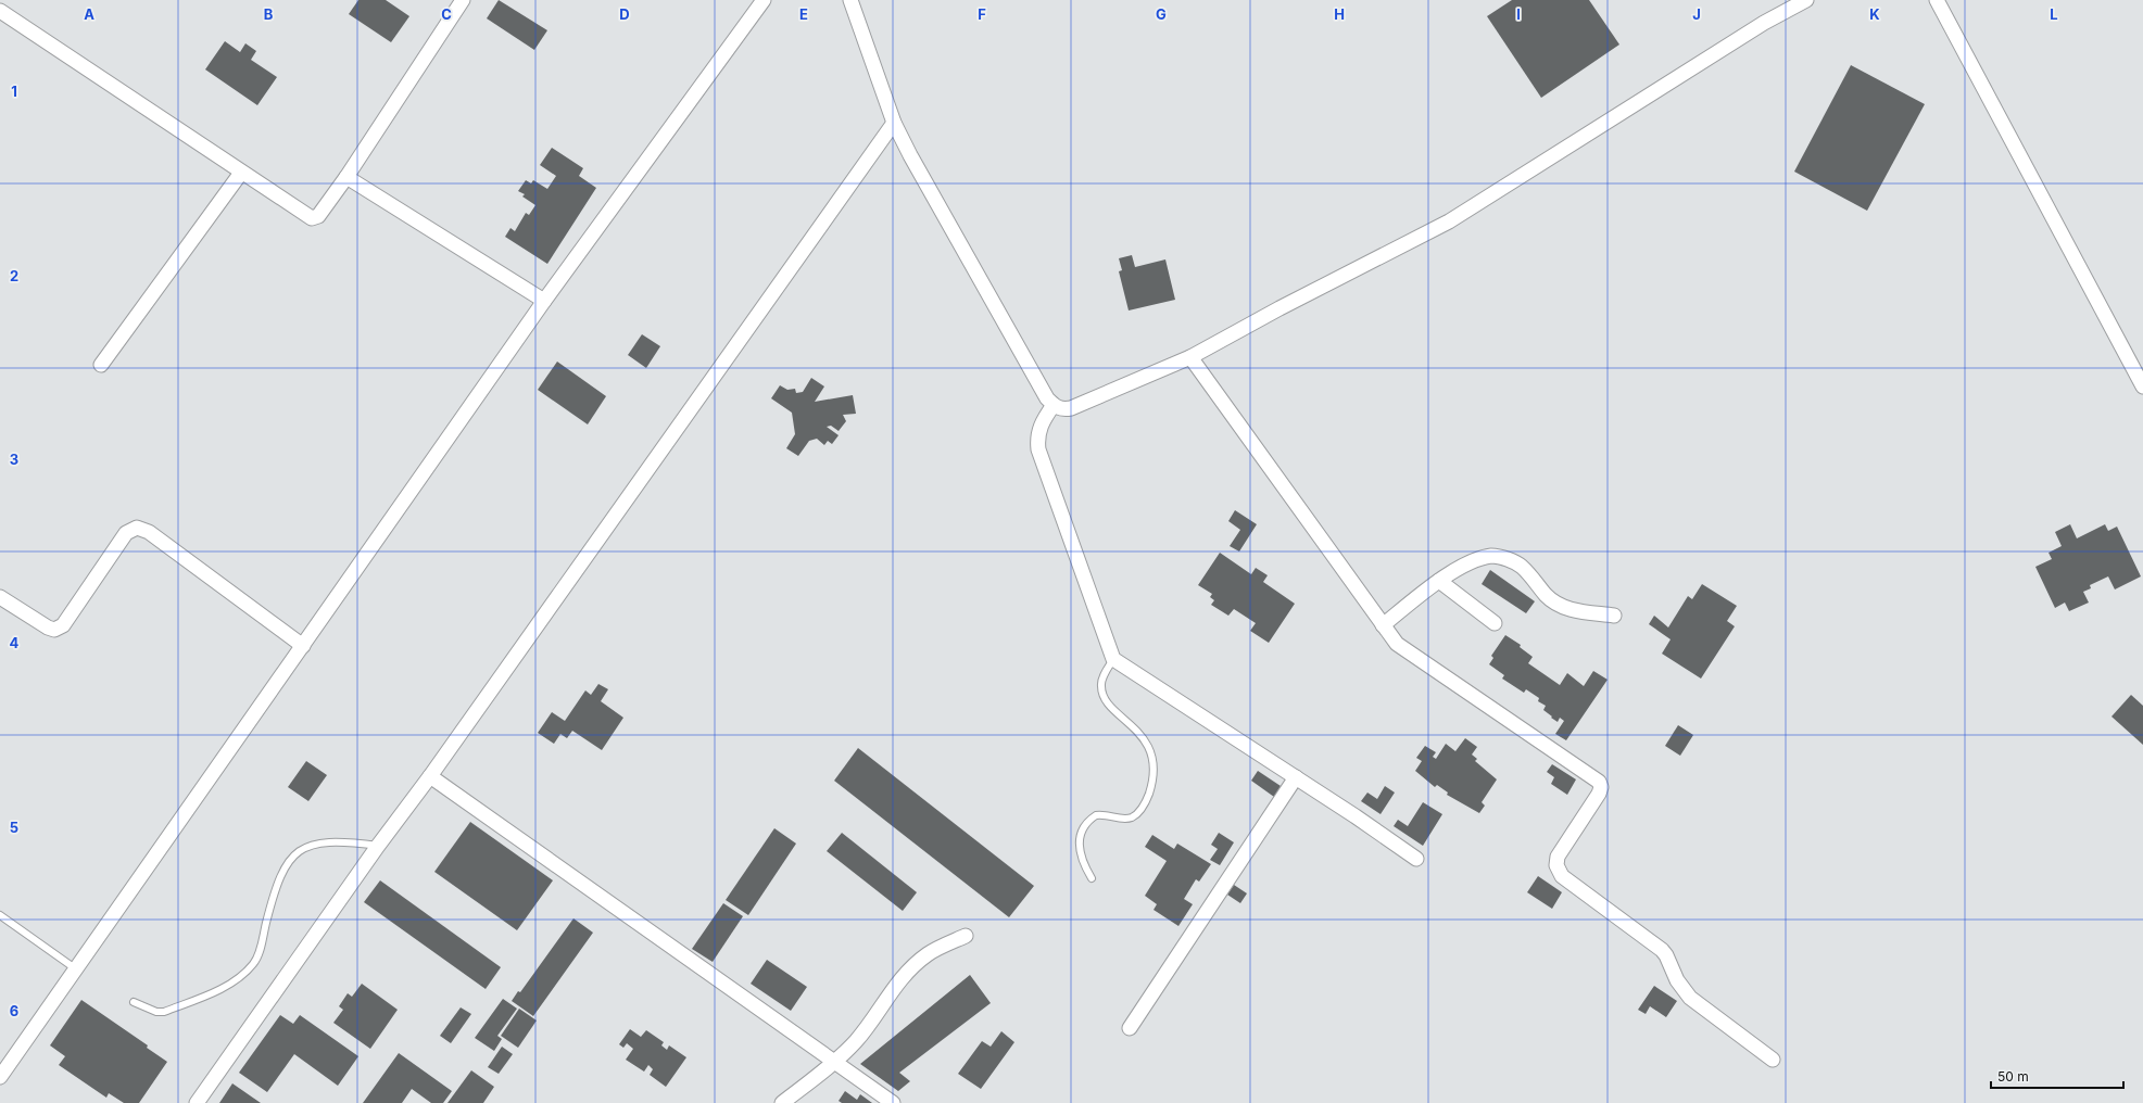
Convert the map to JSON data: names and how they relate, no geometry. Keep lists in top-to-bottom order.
{
  "scale_bar": "50 m",
  "grid": {
    "columns": [
      "A",
      "B",
      "C",
      "D",
      "E",
      "F",
      "G",
      "H",
      "I",
      "J",
      "K",
      "L"
    ],
    "rows": [
      "1",
      "2",
      "3",
      "4",
      "5",
      "6"
    ]
  }
}
